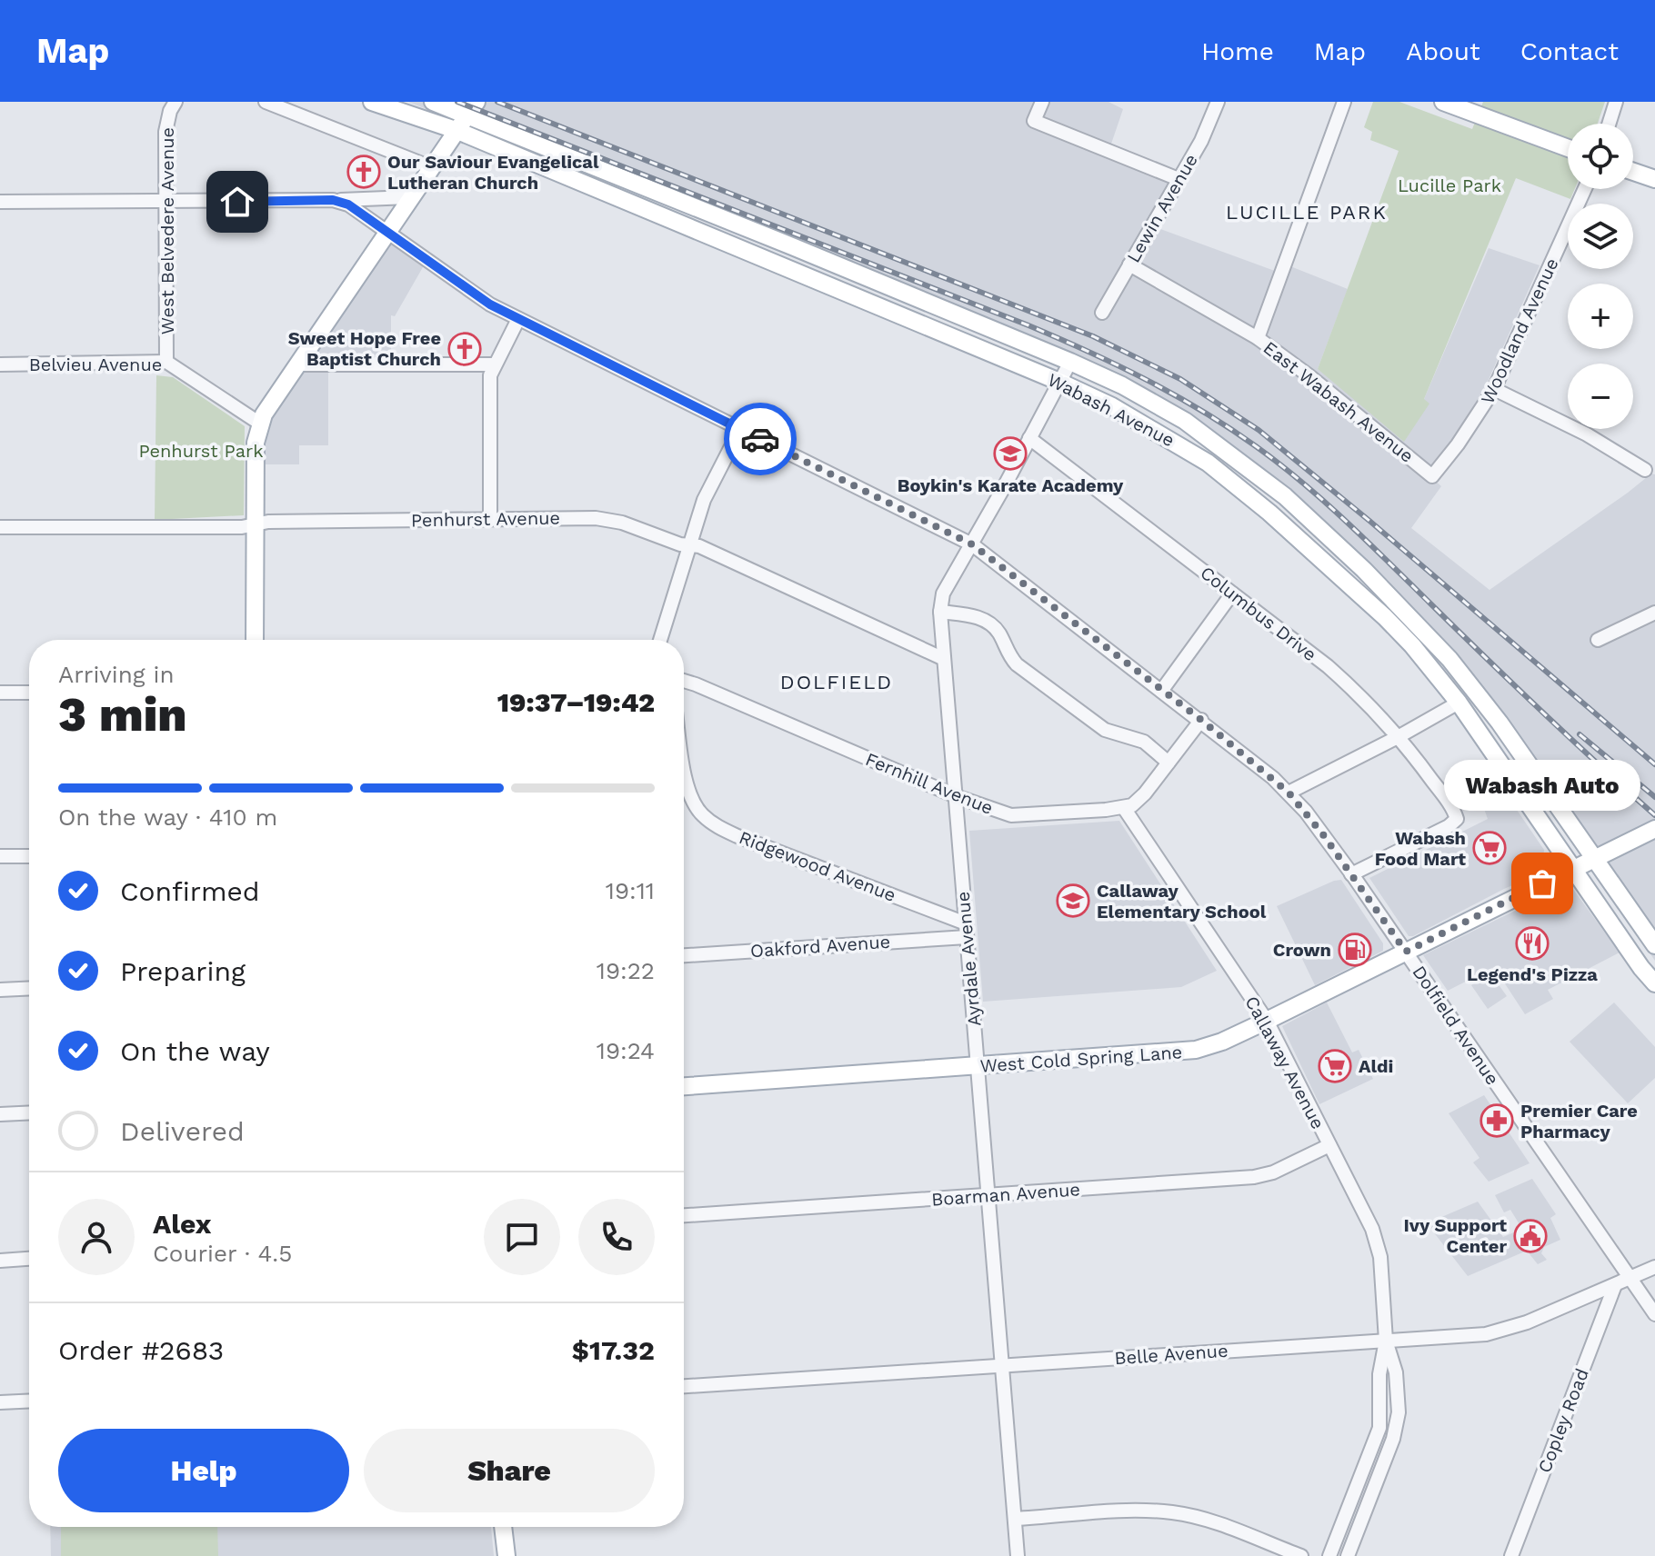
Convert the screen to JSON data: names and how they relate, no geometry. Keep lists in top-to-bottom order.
{
  "streets": {
    "main road": ["Wabash Avenue", "West Cold Spring Lane"],
    "street": [
      "Lewin Avenue",
      "West Belvedere Avenue",
      "Woodland Avenue",
      "Belvieu Avenue",
      "East Wabash Avenue",
      "Penhurst Avenue",
      "Columbus Drive",
      "Fernhill Avenue",
      "Ridgewood Avenue",
      "Oakford Avenue",
      "Ayrdale Avenue",
      "Dolfield Avenue",
      "Callaway Avenue",
      "Boarman Avenue",
      "Belle Avenue",
      "Copley Road"
    ]
  },
  "crossings": [
    ["Lewin Avenue", "East Wabash Avenue"],
    ["West Belvedere Avenue", "Belvieu Avenue"],
    ["Woodland Avenue", "East Wabash Avenue"],
    ["Wabash Avenue", "West Cold Spring Lane"],
    ["Penhurst Avenue", "Ayrdale Avenue"],
    ["Columbus Drive", "Dolfield Avenue"],
    ["Fernhill Avenue", "Ayrdale Avenue"],
    ["Fernhill Avenue", "Callaway Avenue"],
    ["Ridgewood Avenue", "Oakford Avenue"],
    ["Ridgewood Avenue", "Ayrdale Avenue"],
    ["Oakford Avenue", "Ayrdale Avenue"],
    ["Ayrdale Avenue", "Dolfield Avenue"],
    ["Ayrdale Avenue", "West Cold Spring Lane"],
    ["Ayrdale Avenue", "Boarman Avenue"],
    ["Ayrdale Avenue", "Belle Avenue"],
    ["Dolfield Avenue", "West Cold Spring Lane"],
    ["Dolfield Avenue", "Belle Avenue"],
    ["West Cold Spring Lane", "Callaway Avenue"],
    ["Callaway Avenue", "Boarman Avenue"],
    ["Callaway Avenue", "Belle Avenue"],
    ["Belle Avenue", "Copley Road"]
  ],
  "districts": ["LUCILLE PARK", "DOLFIELD"],
  "parks": ["Lucille Park", "Penhurst Park"],
  "places": {
    "church": ["Our Saviour Evangelical Lutheran Church", "Sweet Hope Free Baptist Church"],
    "school or university": ["Boykin's Karate Academy", "Callaway Elementary School"],
    "supermarket": ["Wabash Food Mart", "Aldi"],
    "other": ["Wabash Auto"],
    "restaurant": ["Legend's Pizza"],
    "fuel station": ["Crown"],
    "pharmacy": ["Premier Care Pharmacy"],
    "public building": ["Ivy Support Center"]
  },
  "page": {
    "header": "Map",
    "nav": [
      "Home",
      "Map",
      "About",
      "Contact"
    ],
    "map_buttons": ["+", "−"],
    "heading": ["3 min", "Arriving in", "19:37–19:42"],
    "panel": [
      "Alex",
      "Courier · 4.5",
      "Order #2683",
      "$17.32"
    ],
    "bubble": "Wabash Auto",
    "bar": "On the way · 410 m",
    "list": [
      ["Confirmed", "19:11"],
      ["Preparing", "19:22"],
      ["On the way", "19:24"],
      "Delivered"
    ],
    "buttons": ["Help", "Share"]
  }
}
